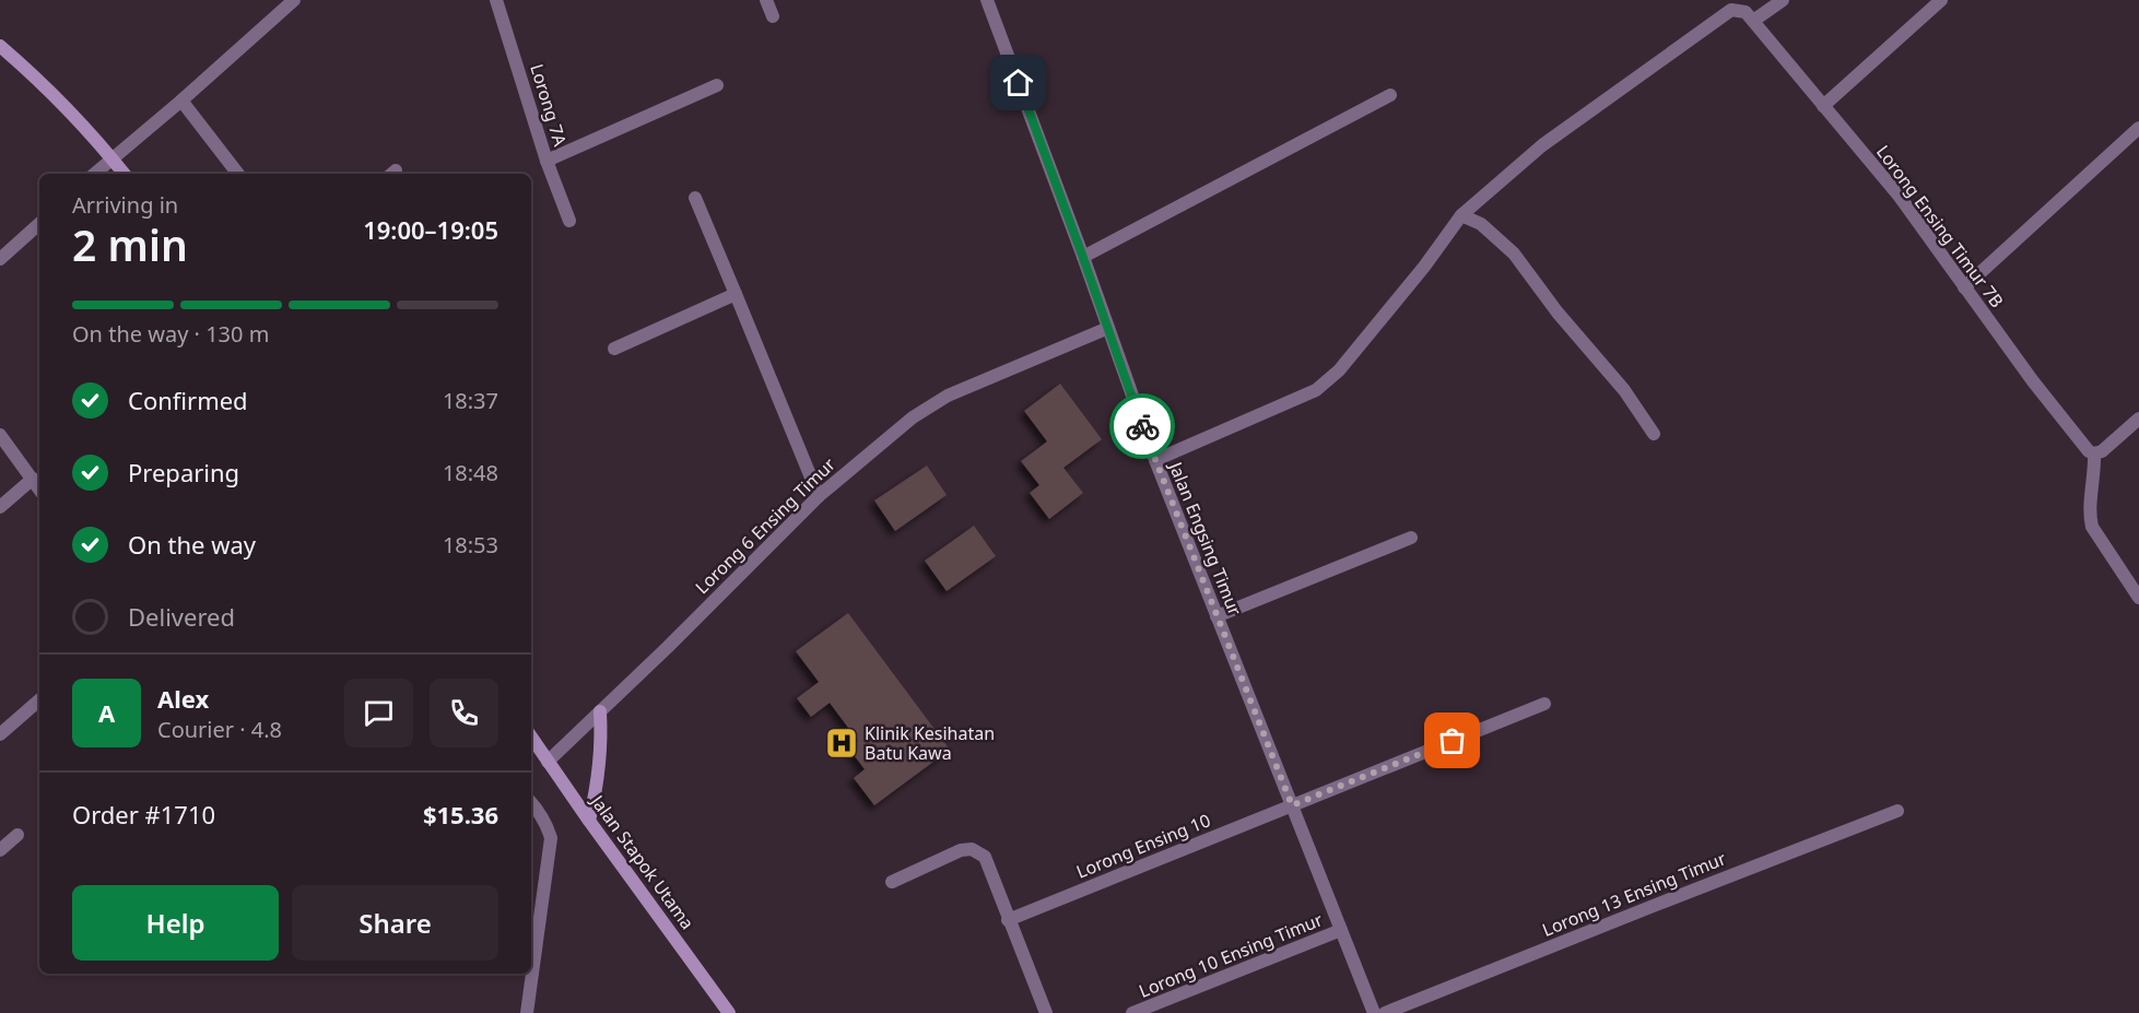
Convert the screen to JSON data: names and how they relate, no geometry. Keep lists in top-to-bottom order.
{
  "streets": {
    "main road": ["Jalan Stapok Utama"],
    "street": [
      "Lorong 7A",
      "Lorong Ensing Timur 7B",
      "Lorong 6 Ensing Timur",
      "Jalan Engsing Timur",
      "Lorong Ensing 10",
      "Lorong 13 Ensing Timur",
      "Lorong 10 Ensing Timur"
    ]
  },
  "crossings": [
    ["Lorong 6 Ensing Timur", "Jalan Engsing Timur"],
    ["Lorong 6 Ensing Timur", "Jalan Stapok Utama"],
    ["Jalan Engsing Timur", "Lorong Ensing 10"],
    ["Jalan Engsing Timur", "Lorong 10 Ensing Timur"]
  ],
  "places": {
    "hospital": ["Klinik Kesihatan Batu Kawa"]
  },
  "page": {
    "heading": ["2 min", "Arriving in", "19:00–19:05"],
    "panel": [
      "Alex",
      "Courier · 4.8",
      "Order #1710",
      "$15.36"
    ],
    "bar": "On the way · 130 m",
    "list": [
      ["Confirmed", "18:37"],
      ["Preparing", "18:48"],
      ["On the way", "18:53"],
      "Delivered"
    ],
    "round": "A",
    "buttons": ["Help", "Share"]
  }
}
